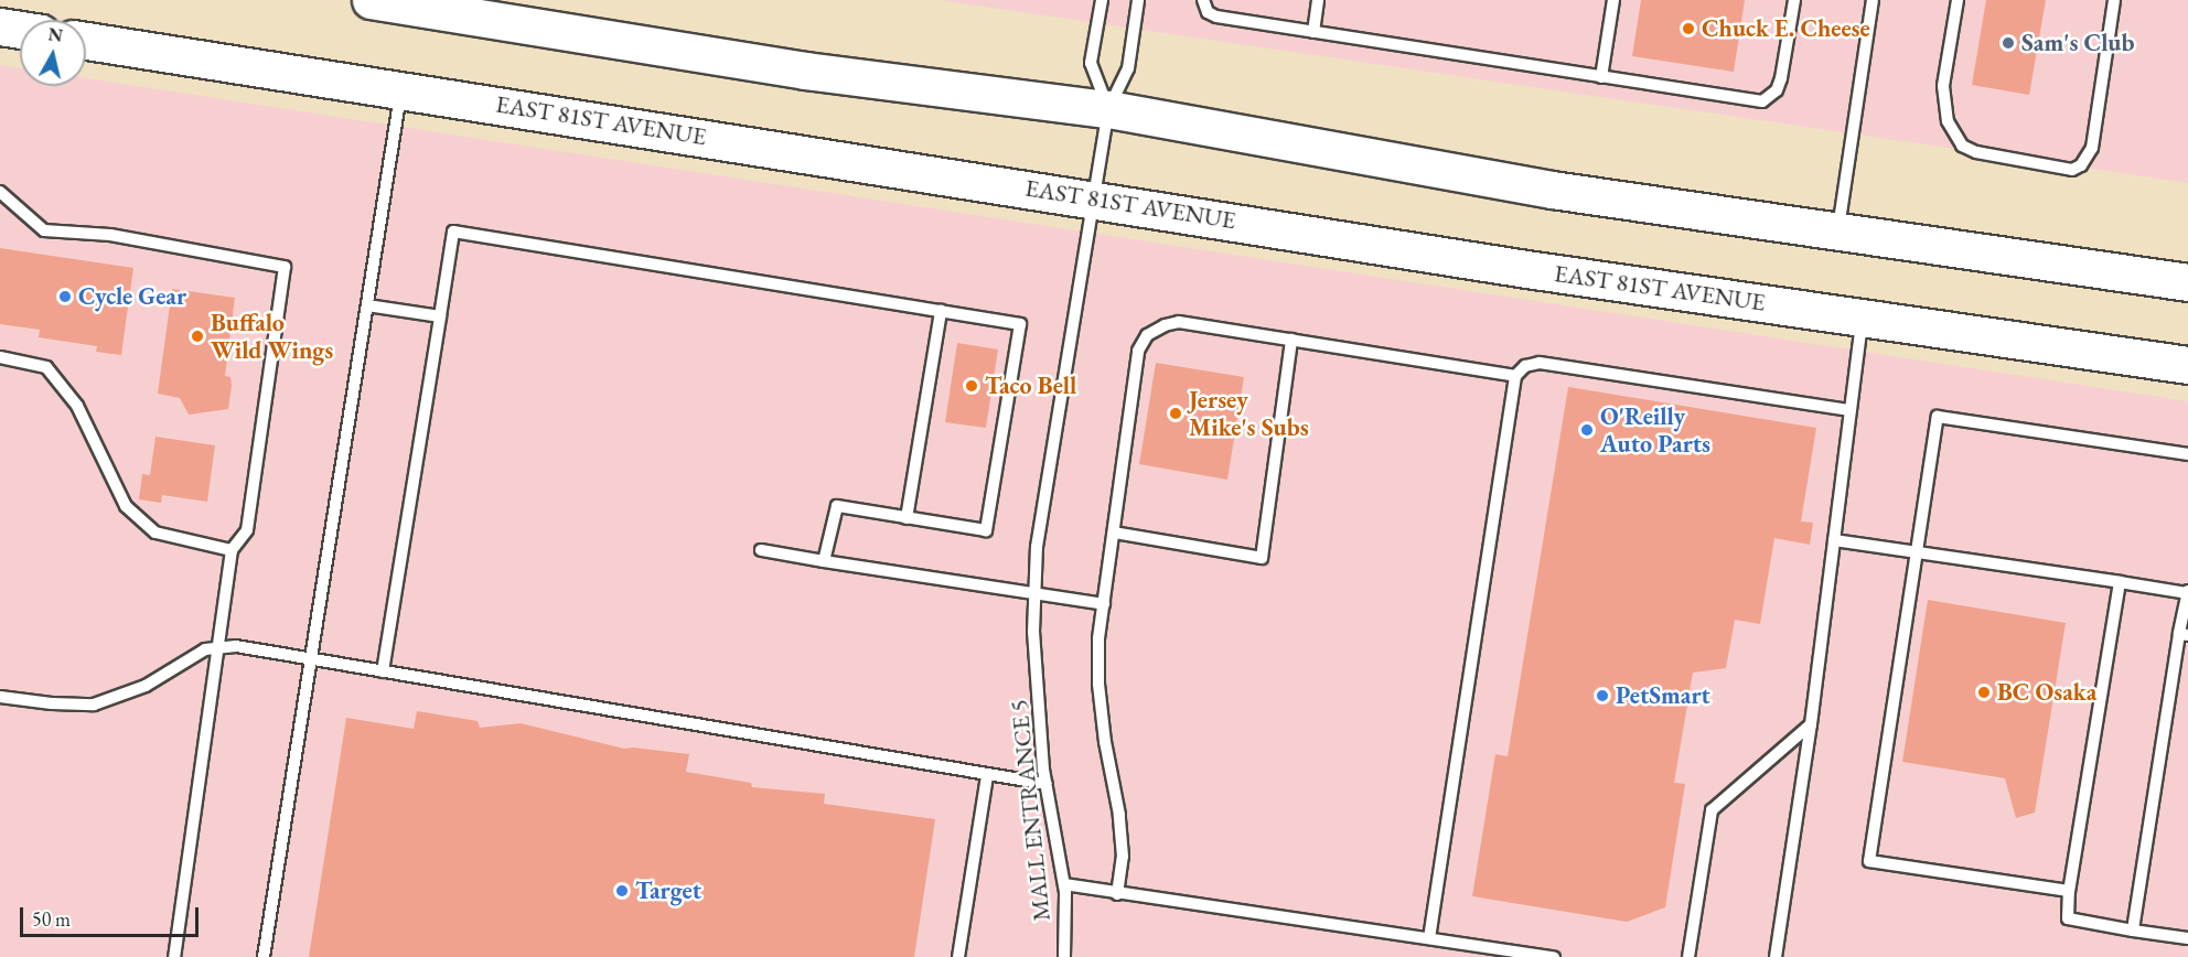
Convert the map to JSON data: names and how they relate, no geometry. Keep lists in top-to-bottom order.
{
  "streets": {
    "highway": ["EAST 81ST AVENUE"],
    "lane": ["MALL ENTRANCE 5"]
  },
  "crossings": [
    ["EAST 81ST AVENUE", "MALL ENTRANCE 5"]
  ],
  "places": [
    "Chuck E. Cheese",
    "Sam's Club",
    "Cycle Gear",
    "Buffalo Wild Wings",
    "Taco Bell",
    "Jersey Mike's Subs",
    "O'Reilly Auto Parts",
    "BC Osaka",
    "PetSmart",
    "Target"
  ],
  "scale_bar": "50 m",
  "north": "top"
}
